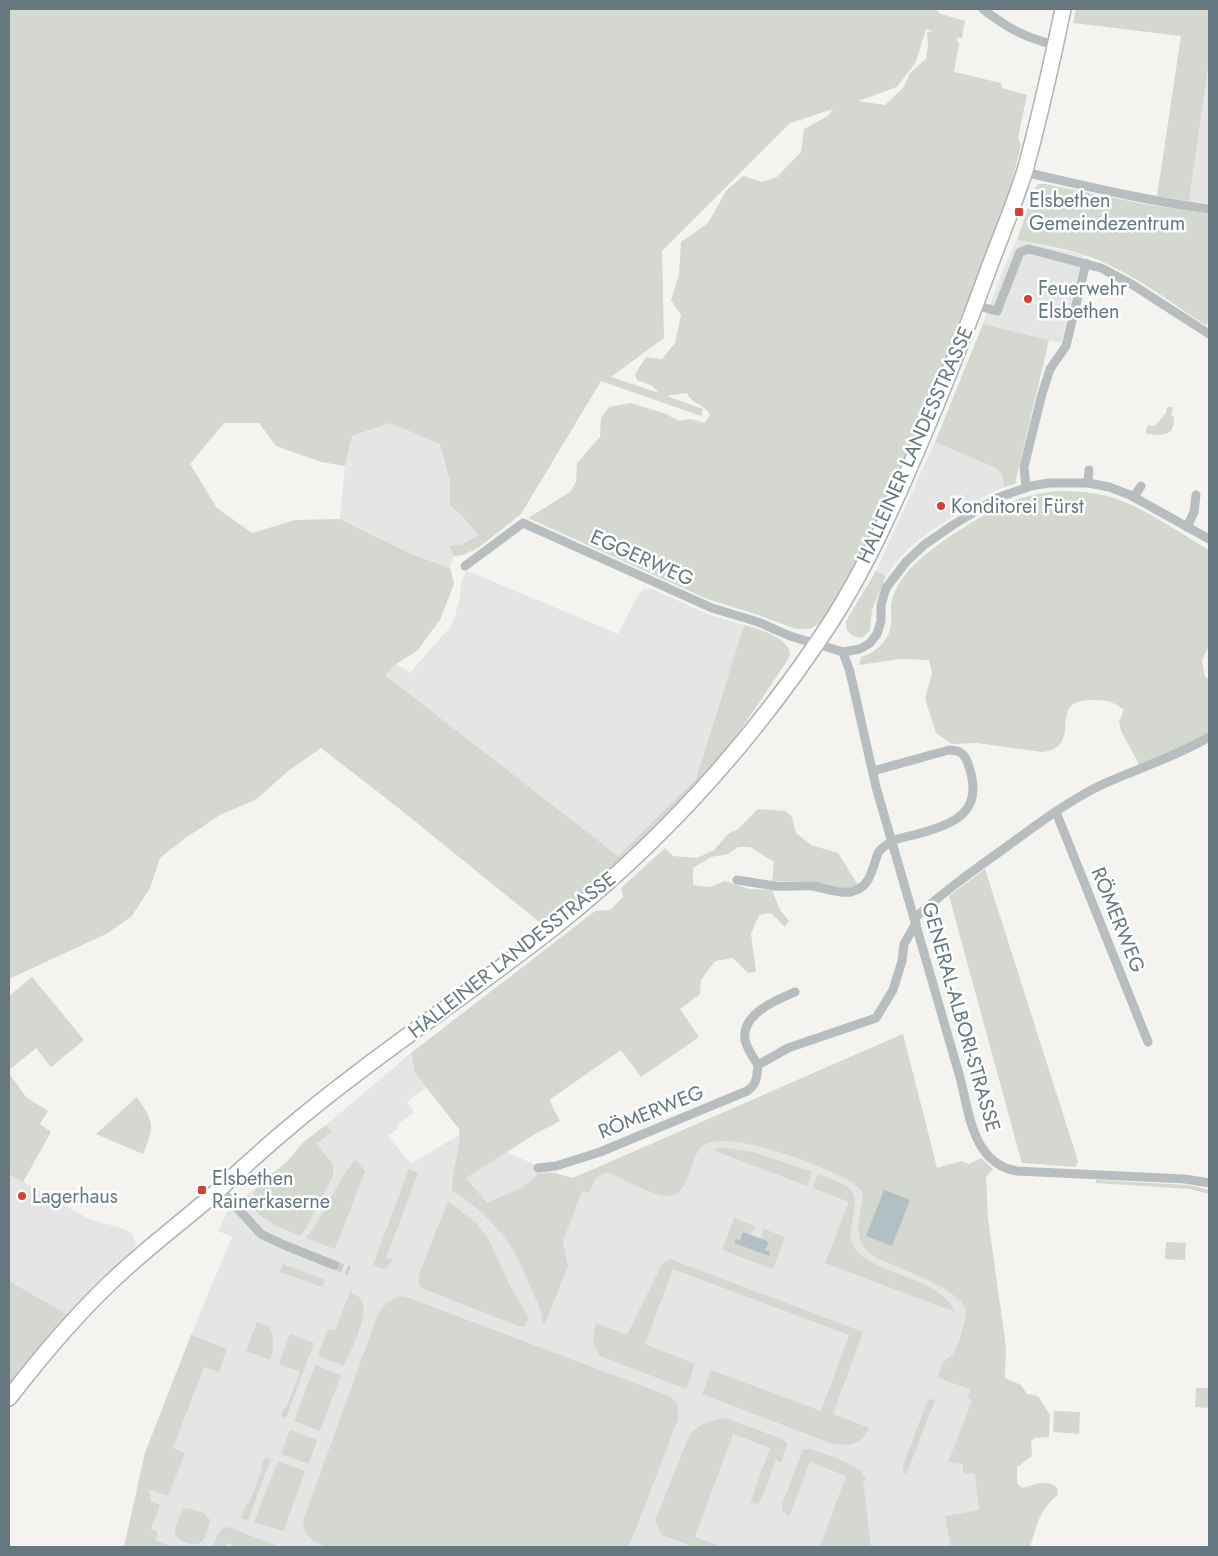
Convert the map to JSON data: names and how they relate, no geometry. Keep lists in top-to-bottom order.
{
  "streets": {
    "main road": ["HALLEINER LANDESSTRASSE"],
    "street": ["EGGERWEG", "RÖMERWEG", "GENERAL-ALBORI-STRASSE"]
  },
  "crossings": [
    ["HALLEINER LANDESSTRASSE", "EGGERWEG"]
  ],
  "places": {
    "transit": ["Elsbethen Gemeindezentrum", "Elsbethen Rainerkaserne"],
    "other": ["Feuerwehr Elsbethen", "Konditorei Fürst", "Lagerhaus"]
  }
}
